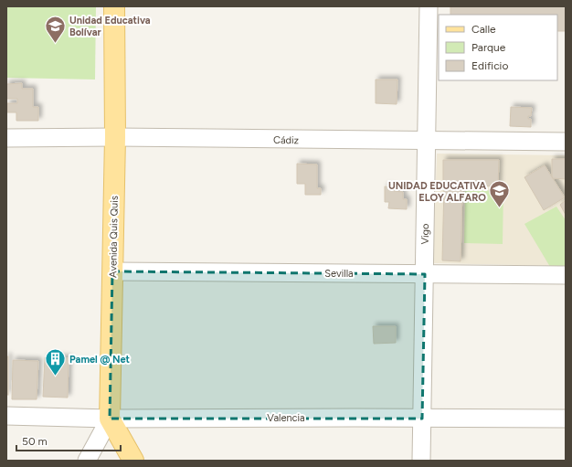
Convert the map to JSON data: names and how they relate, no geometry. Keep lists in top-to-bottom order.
{
  "streets": {
    "main road": ["Avenida Quis Quis"],
    "street": [
      "Cádiz",
      "Vigo",
      "Sevilla",
      "Valencia"
    ]
  },
  "crossings": [
    ["Cádiz", "Vigo"],
    ["Cádiz", "Avenida Quis Quis"],
    ["Vigo", "Sevilla"],
    ["Vigo", "Valencia"],
    ["Avenida Quis Quis", "Sevilla"],
    ["Avenida Quis Quis", "Valencia"]
  ],
  "places": {
    "school or university": ["Unidad Educativa Bolívar", "UNIDAD EDUCATIVA ELOY ALFARO"],
    "building": ["Pamel @ Net"]
  },
  "legend": ["Calle", "Parque", "Edificio"],
  "scale_bar": "50 m"
}
